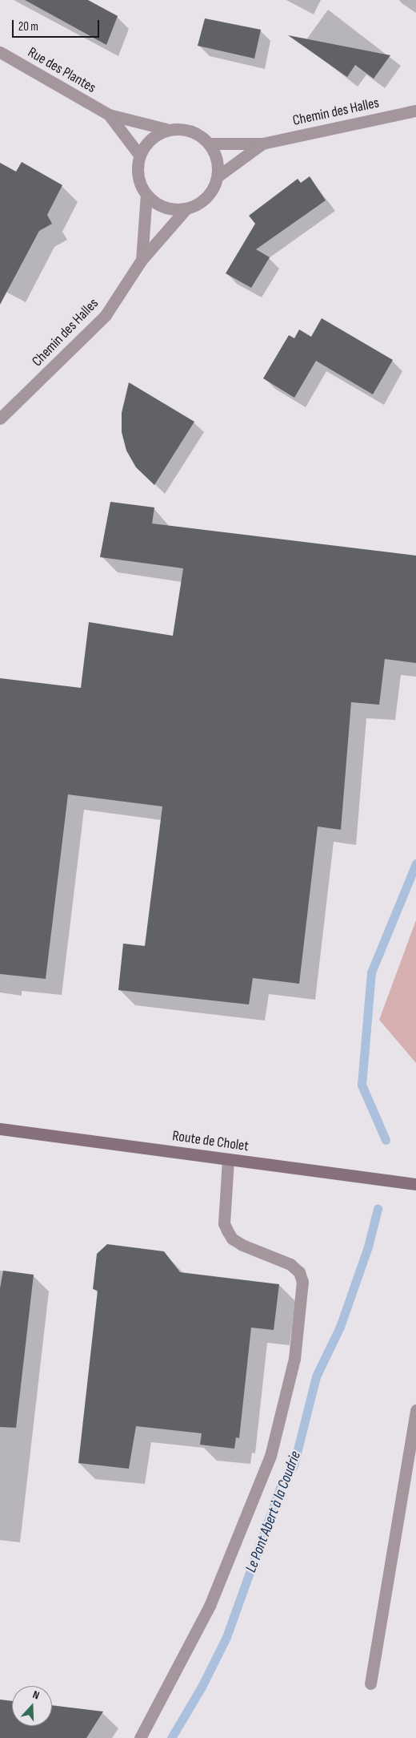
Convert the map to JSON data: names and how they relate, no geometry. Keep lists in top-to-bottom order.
{
  "streets": {
    "main road": ["Route de Cholet"],
    "street": ["Rue des Plantes", "Chemin des Halles"]
  },
  "crossings": [
    ["Rue des Plantes", "Chemin des Halles"]
  ],
  "water": ["Le Pont Abert à la Coudrie"],
  "scale_bar": "20 m",
  "north": "top"
}
